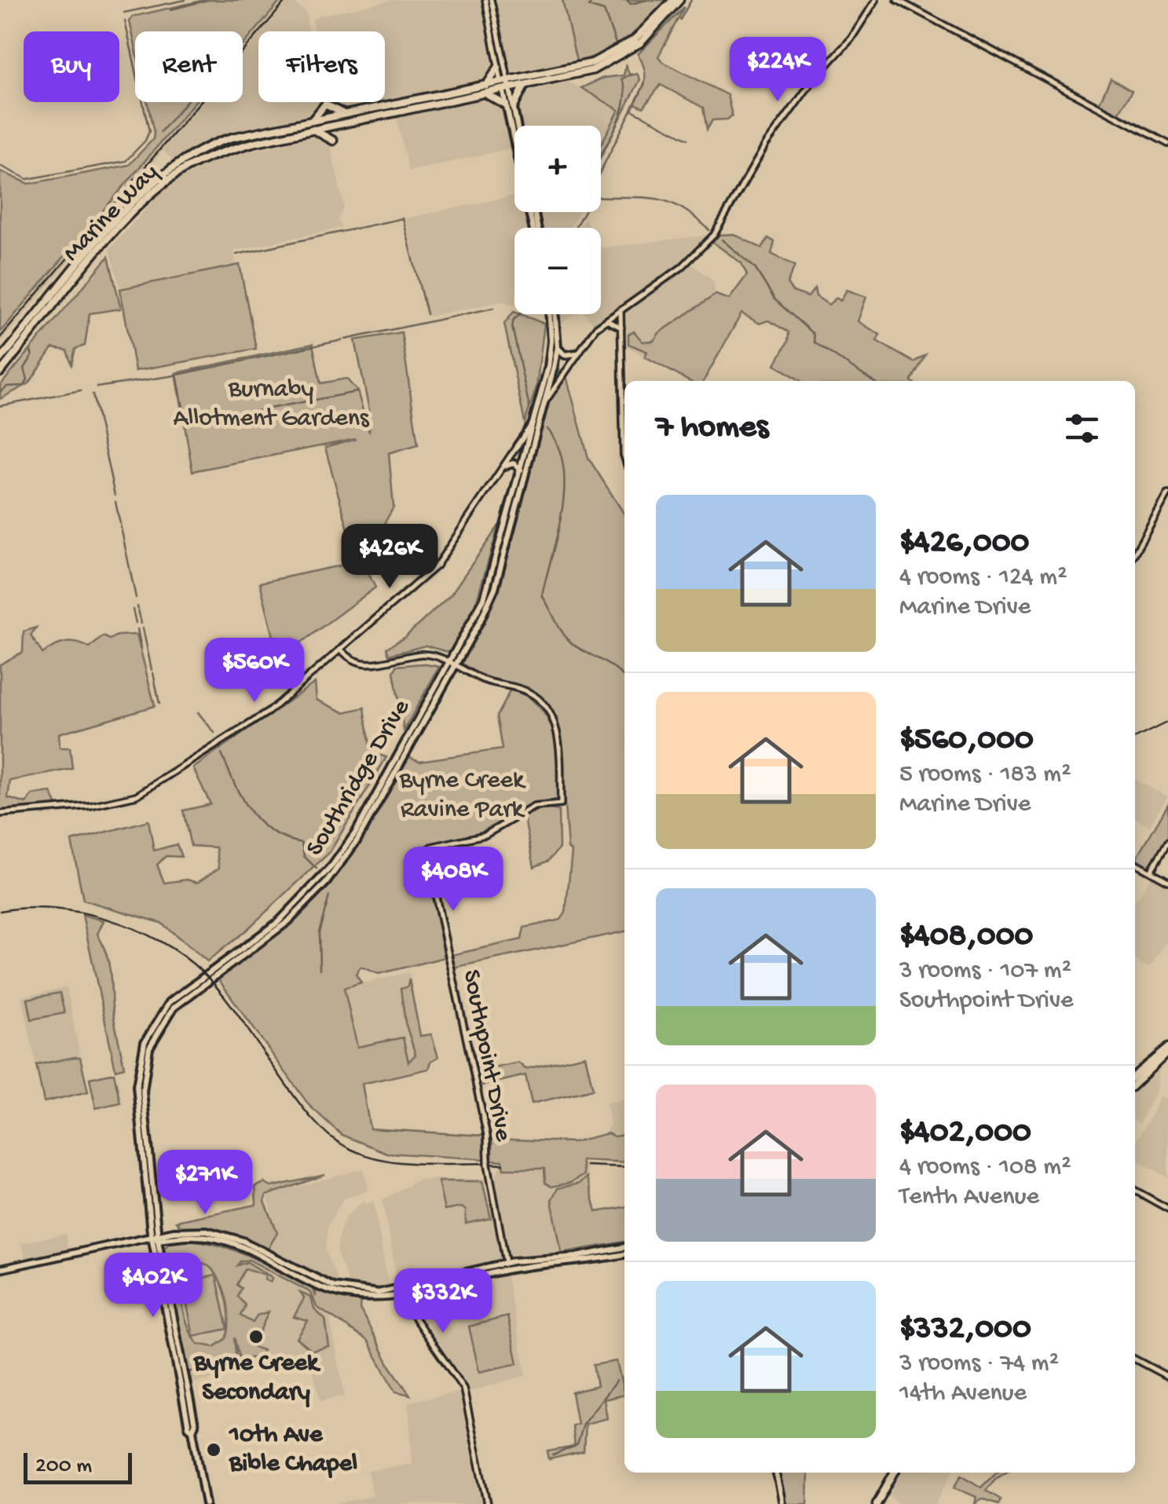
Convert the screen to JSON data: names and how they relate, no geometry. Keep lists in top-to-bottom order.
{
  "streets": {
    "main road": ["Marine Way", "Southridge Drive"],
    "street": ["Southpoint Drive"]
  },
  "crossings": [
    ["Southridge Drive", "Southpoint Drive"]
  ],
  "parks": ["Burnaby Allotment Gardens", "Byrne Creek Ravine Park"],
  "places": ["Byrne Creek Secondary", "10th Ave Bible Chapel"],
  "scale_bar": "200 m",
  "page": {
    "chip": ["Buy", "Rent", "Filters"],
    "price": [
      "$224K",
      "$426K",
      "$560K",
      "$408K",
      "$271K",
      "$402K",
      "$332K"
    ],
    "map_buttons": ["+", "−"],
    "heading": "7 homes",
    "list": [
      {
        "name": "$426,000",
        "note": "4 rooms · 124 m² · Marine Drive"
      },
      {
        "name": "$560,000",
        "note": "5 rooms · 183 m² · Marine Drive"
      },
      {
        "name": "$408,000",
        "note": "3 rooms · 107 m² · Southpoint Drive"
      },
      {
        "name": "$402,000",
        "note": "4 rooms · 108 m² · Tenth Avenue"
      },
      {
        "name": "$332,000",
        "note": "3 rooms · 74 m² · 14th Avenue"
      }
    ],
    "scale": "200 m"
  }
}
